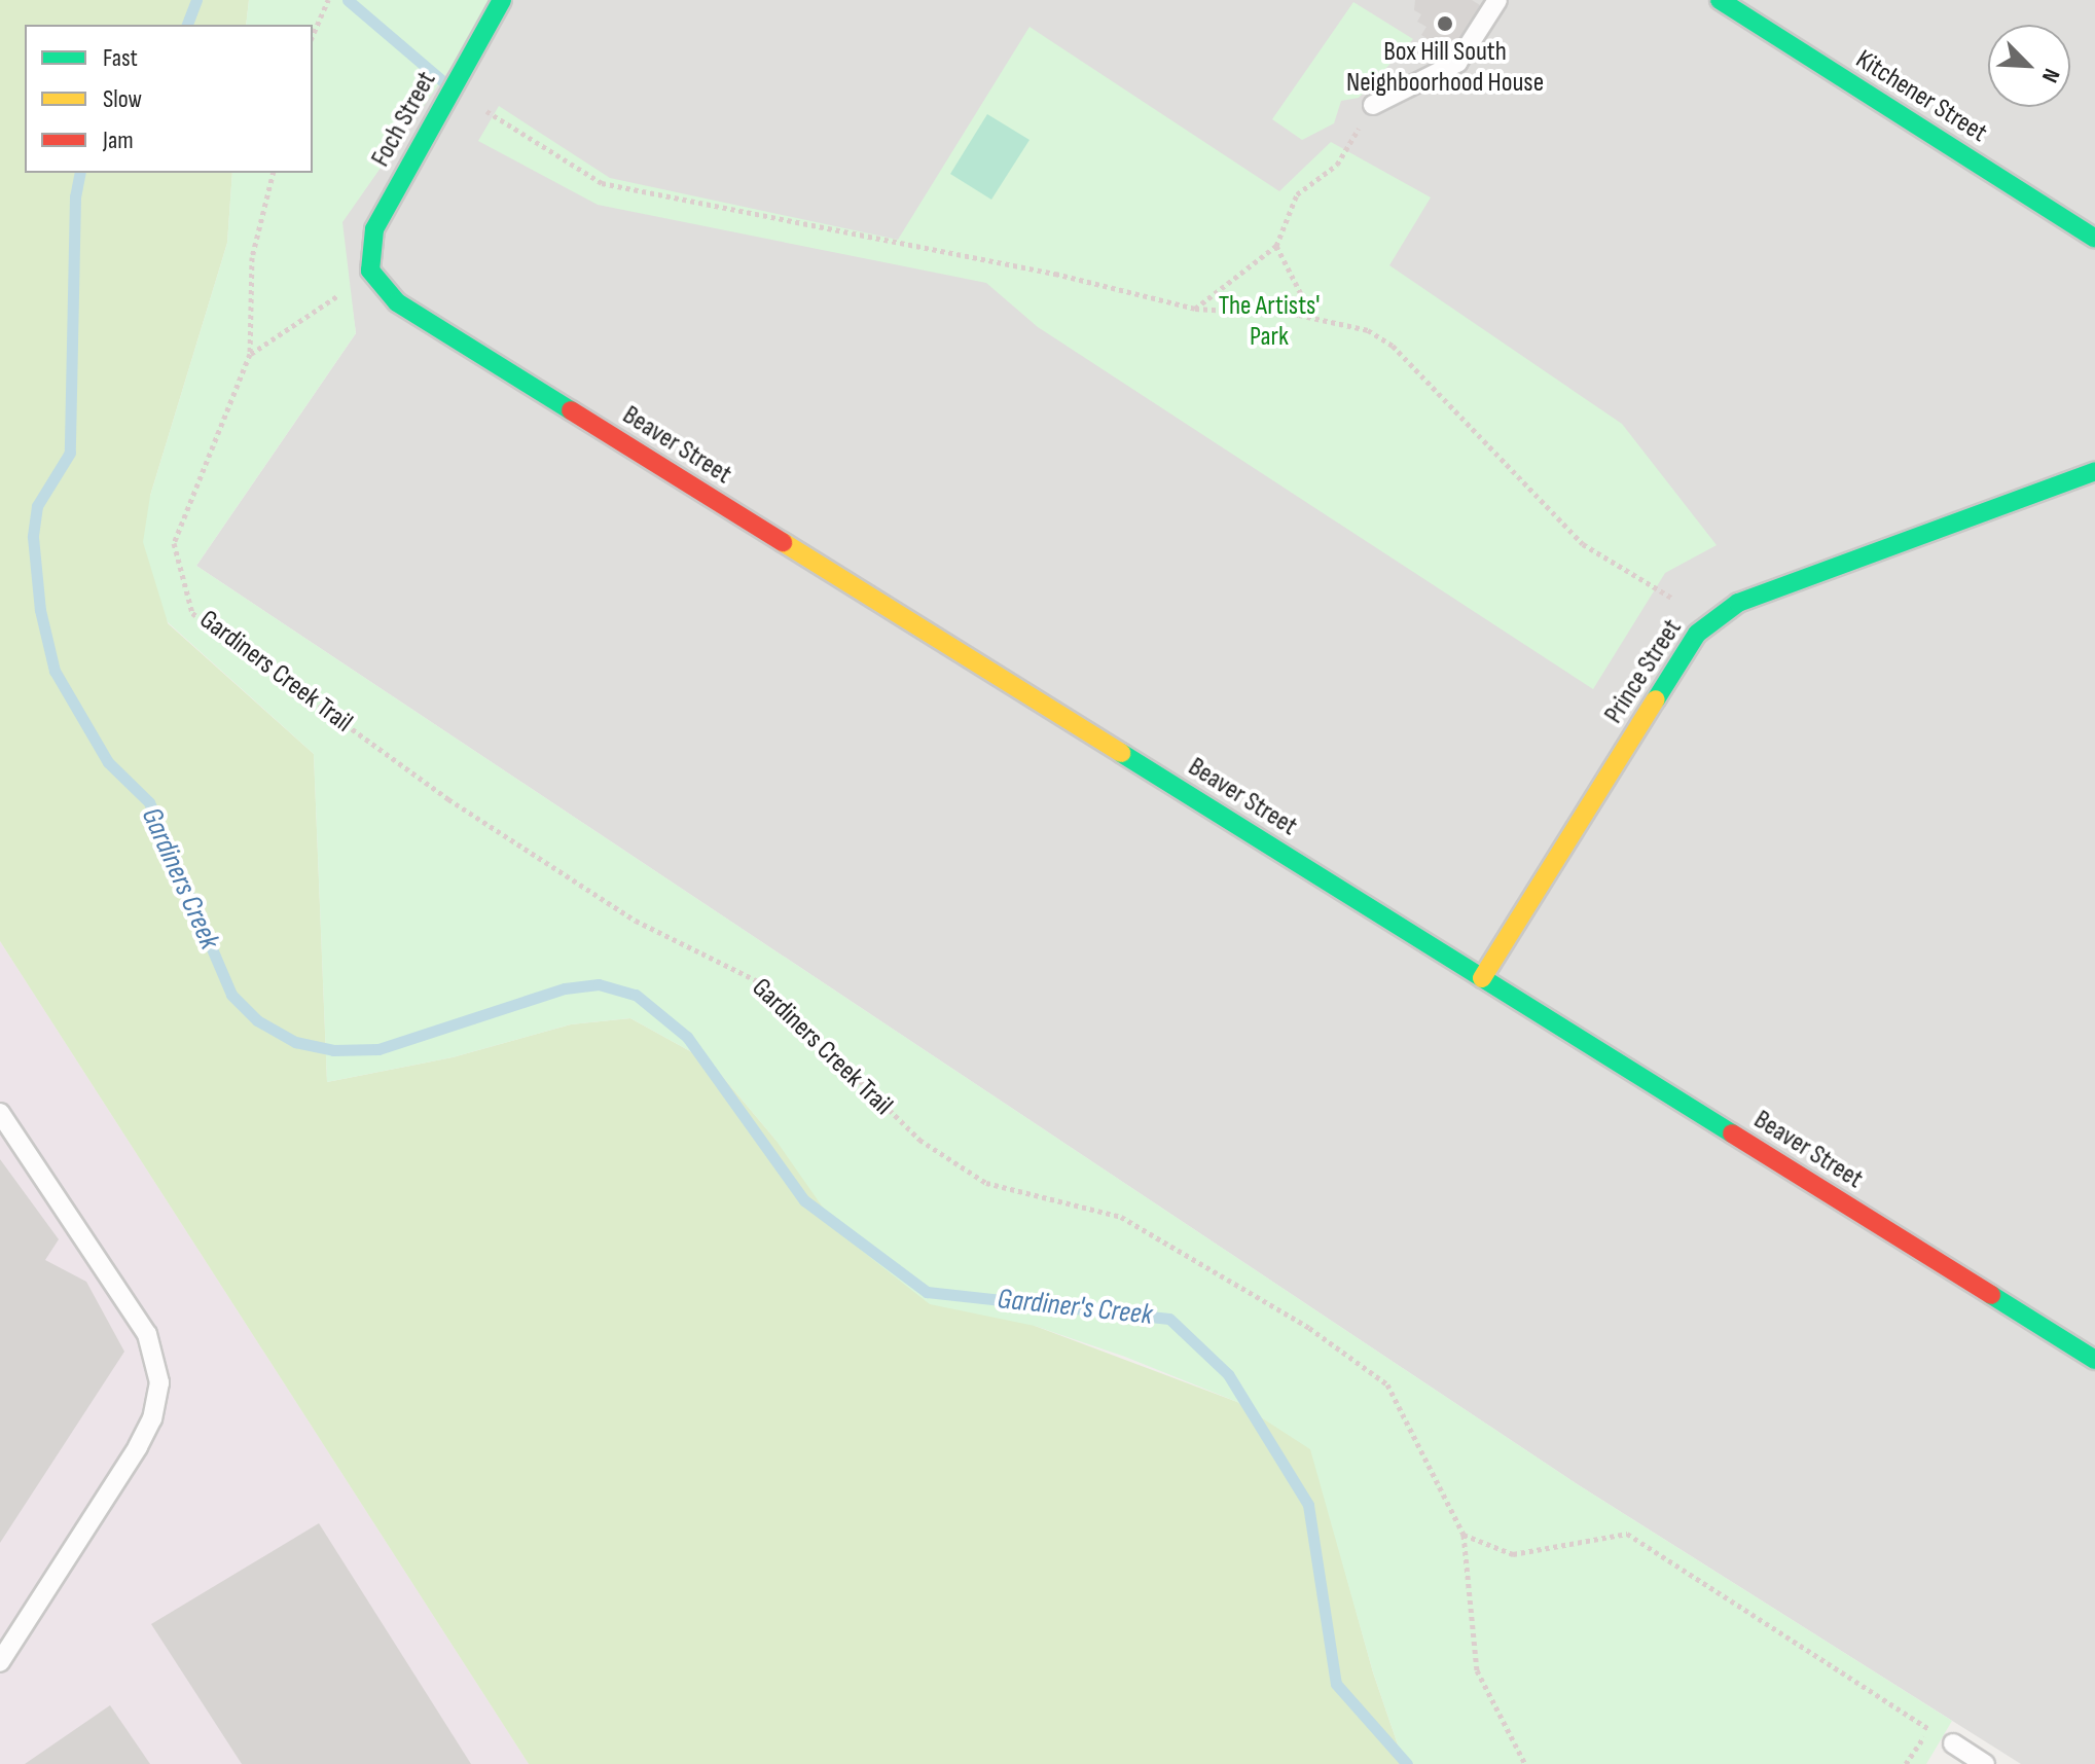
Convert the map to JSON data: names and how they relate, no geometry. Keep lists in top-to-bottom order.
{
  "streets": {
    "street": [
      "Kitchener Street",
      "Foch Street",
      "Beaver Street",
      "Prince Street"
    ],
    "path": ["Gardiners Creek Trail"]
  },
  "crossings": [
    ["Foch Street", "Beaver Street"],
    ["Beaver Street", "Prince Street"]
  ],
  "water": ["Gardiners Creek", "Gardiner's Creek"],
  "parks": ["The Artists' Park"],
  "places": ["Box Hill South Neighboorhood House"],
  "legend": ["Fast", "Slow", "Jam"],
  "north": "bottom right"
}
